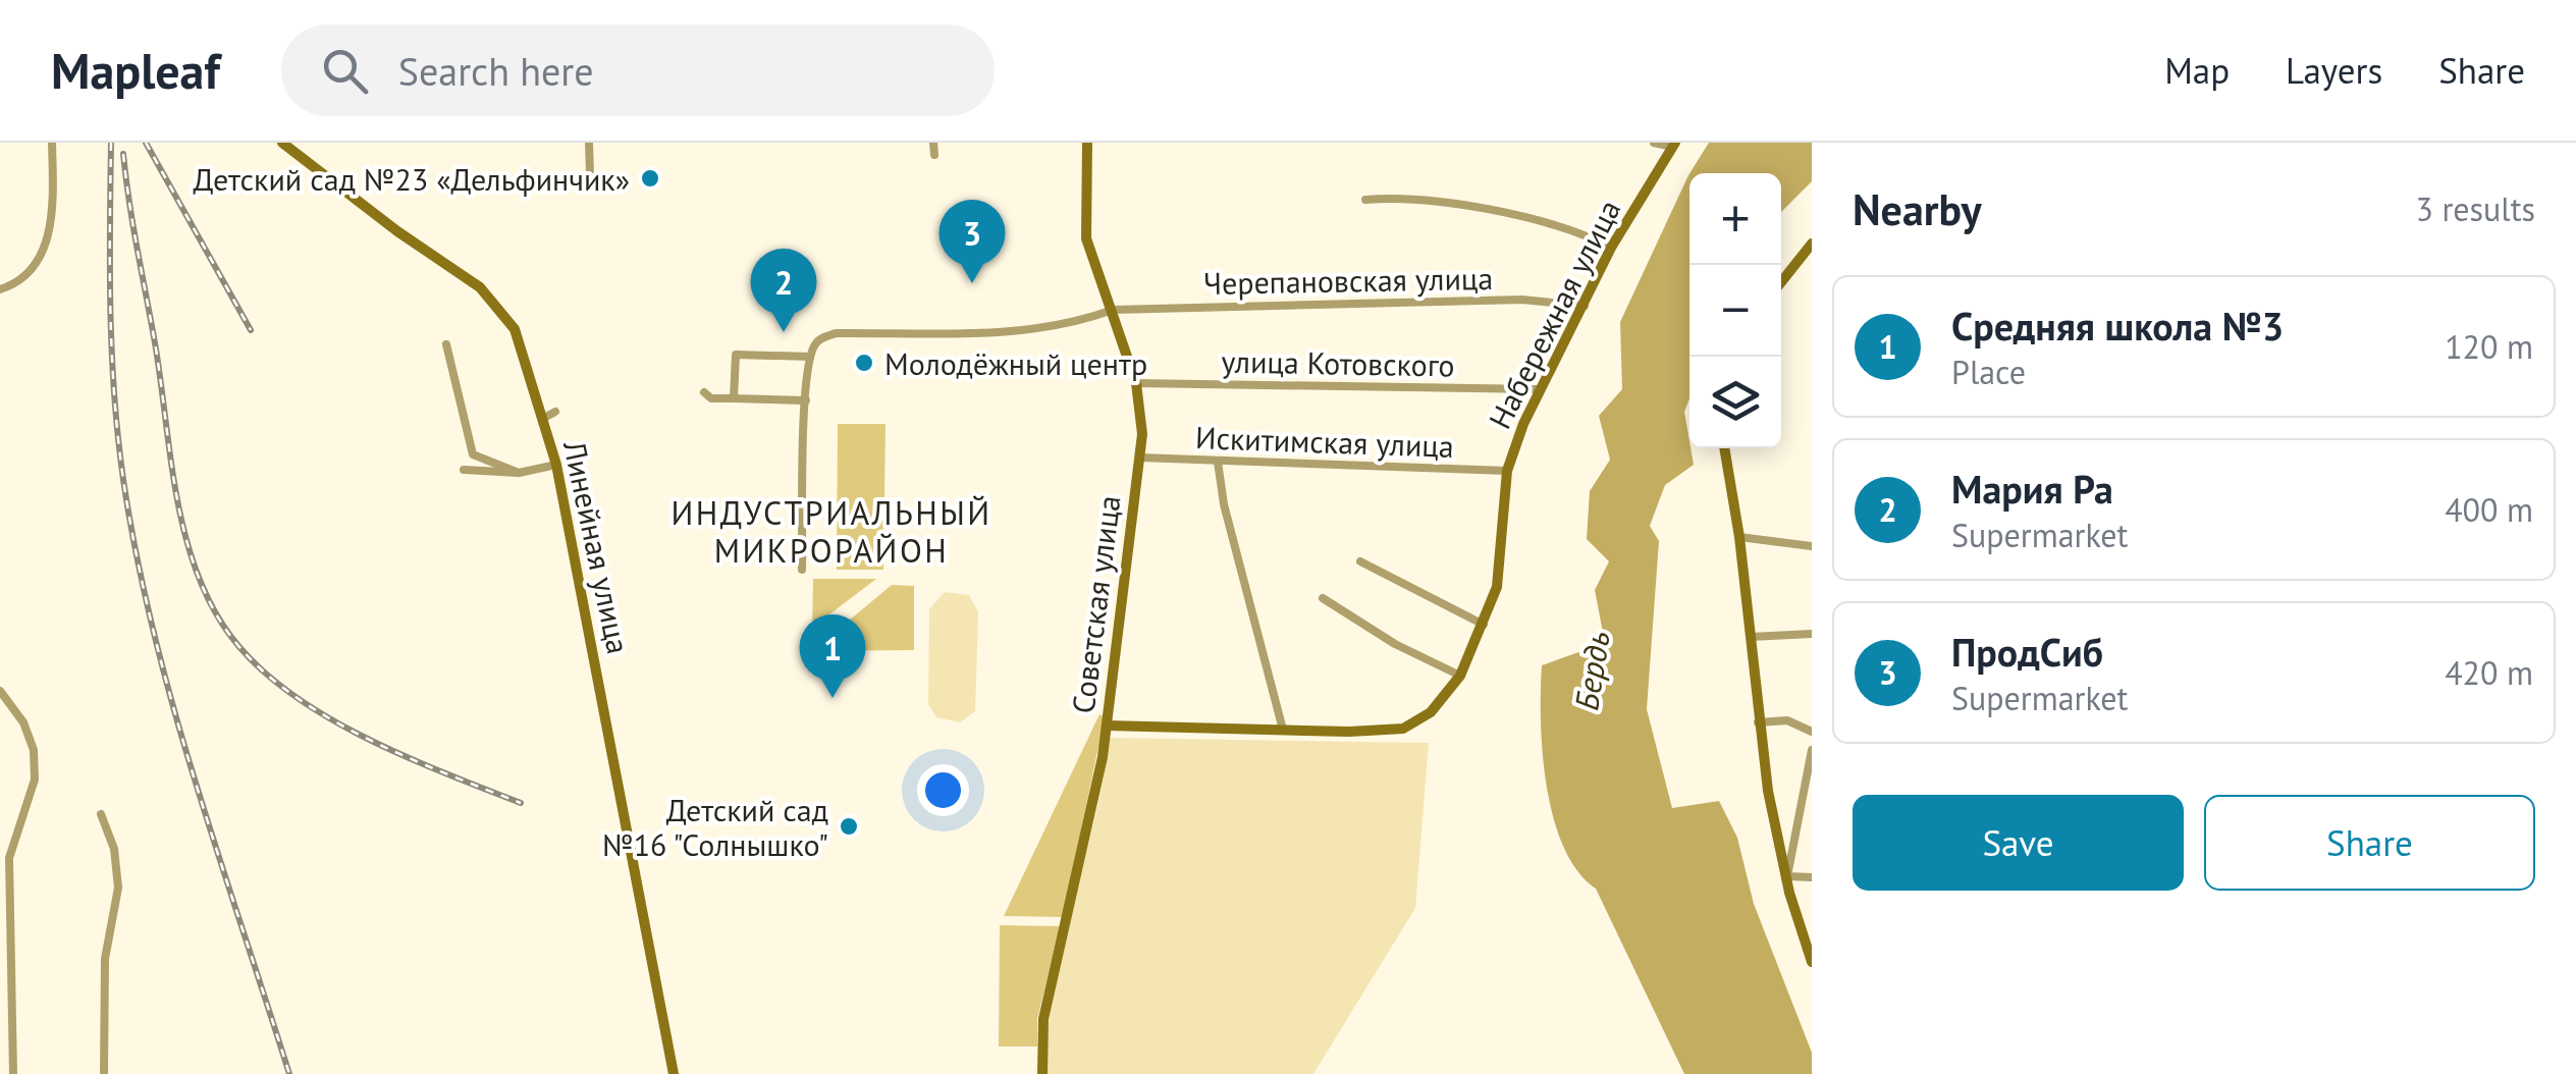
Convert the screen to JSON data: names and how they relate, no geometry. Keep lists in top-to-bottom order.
{
  "streets": {
    "main road": ["Набережная улица", "Линейная улица", "Советская улица"],
    "street": ["Черепановская улица", "улица Котовского", "Искитимская улица"]
  },
  "crossings": [
    ["Черепановская улица", "Набережная улица"],
    ["Черепановская улица", "Советская улица"],
    ["Набережная улица", "улица Котовского"],
    ["Набережная улица", "Искитимская улица"],
    ["Набережная улица", "Советская улица"],
    ["улица Котовского", "Советская улица"],
    ["Искитимская улица", "Советская улица"]
  ],
  "districts": ["ИНДУСТРИАЛЬНЫЙ МИКРОРАЙОН"],
  "water": ["Бердь"],
  "places": ["Детский сад №23 «Дельфинчик»", "Молодёжный центр", "Детский сад №16 \"Солнышко\""],
  "page": {
    "header": "Mapleaf",
    "search": "Search here",
    "nav": ["Map", "Layers", "Share"],
    "heading": ["Nearby", "3 results"],
    "map_buttons": ["+", "−"],
    "pins": ["3", "2", "1"],
    "list": [
      {
        "mark": "1",
        "name": "Средняя школа №3",
        "note": "Place",
        "value": "120 m"
      },
      {
        "mark": "2",
        "name": "Мария Ра",
        "note": "Supermarket",
        "value": "400 m"
      },
      {
        "mark": "3",
        "name": "ПродСиб",
        "note": "Supermarket",
        "value": "420 m"
      }
    ],
    "buttons": ["Save", "Share"]
  }
}
